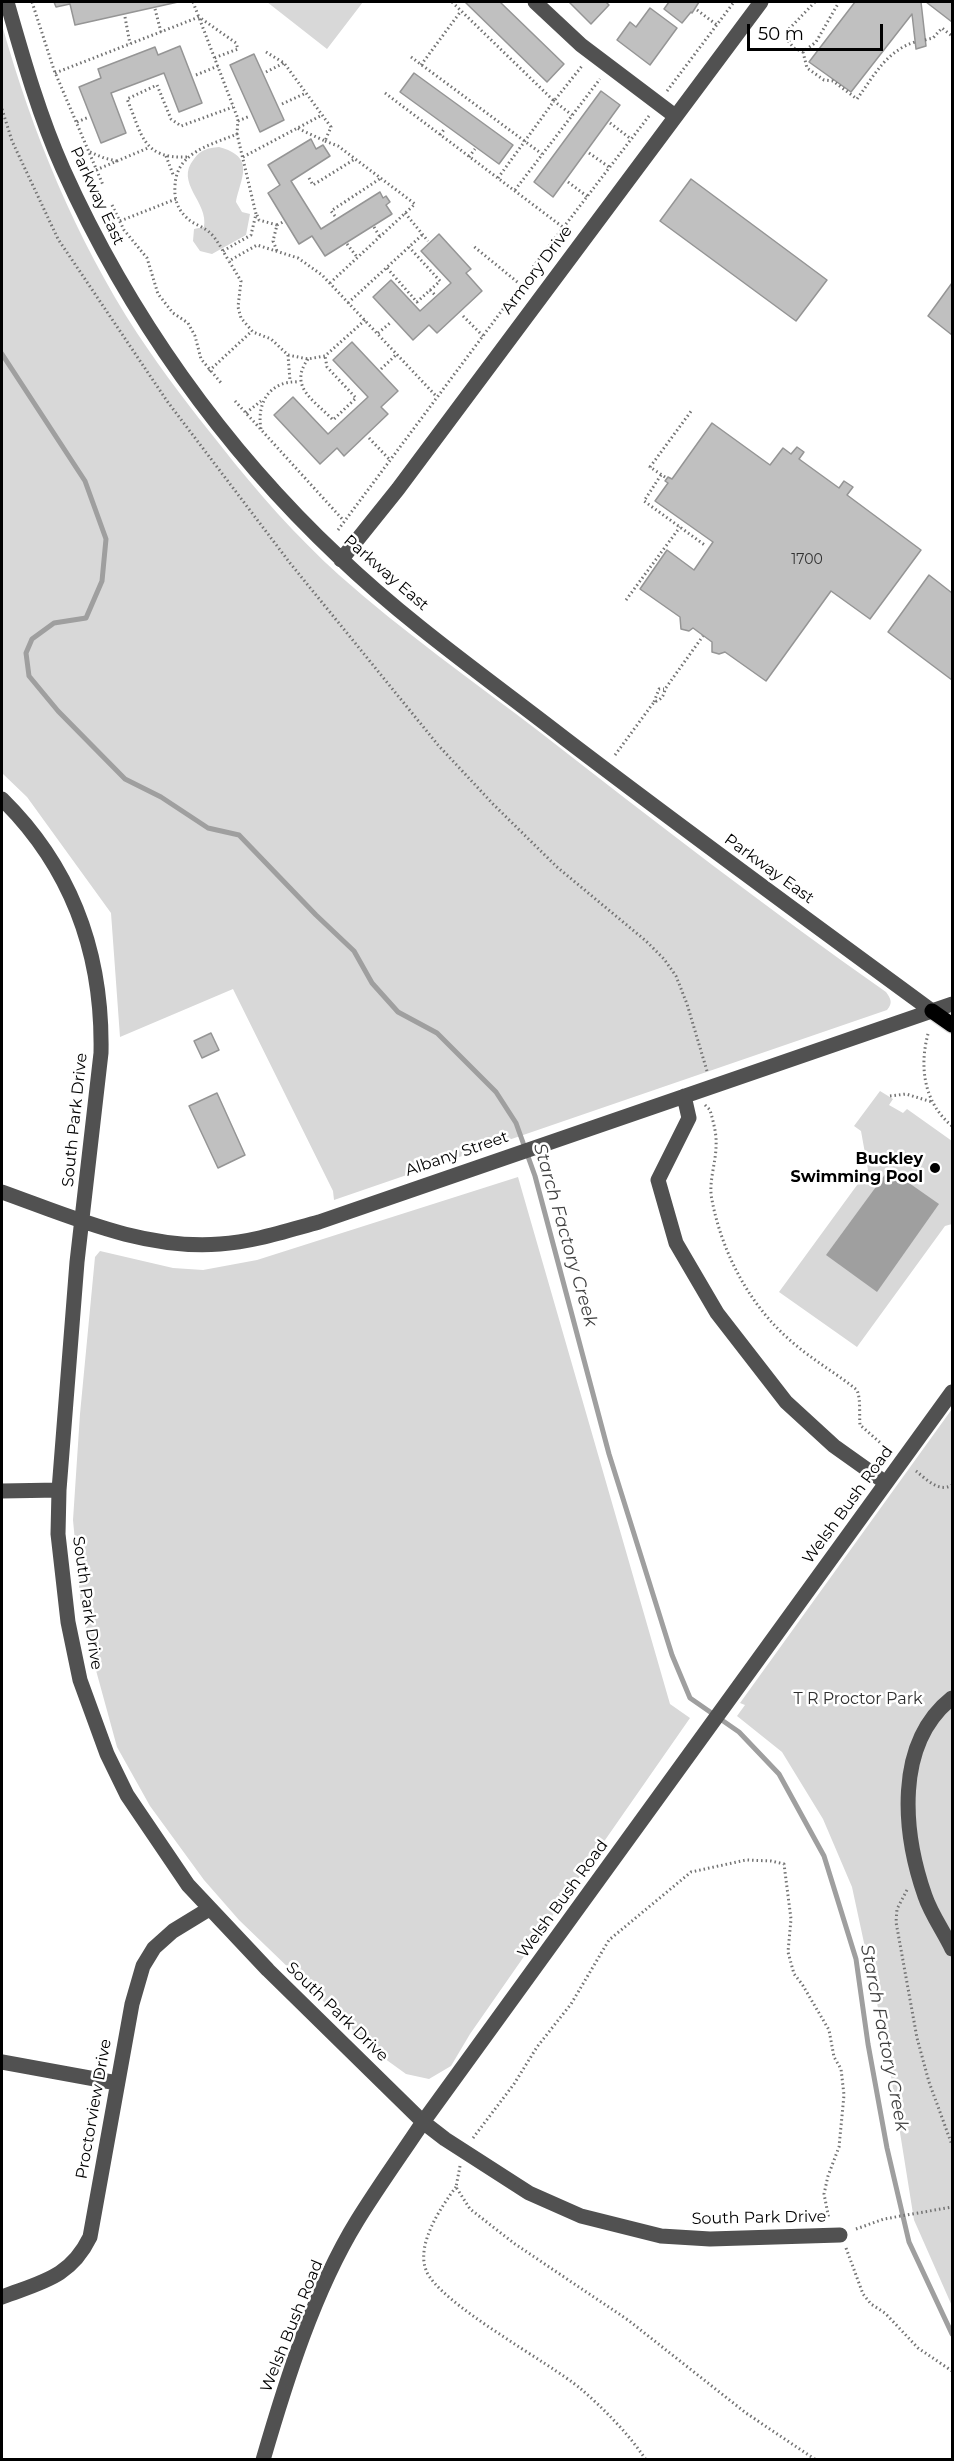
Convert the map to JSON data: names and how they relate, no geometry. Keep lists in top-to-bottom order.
{
  "streets": {
    "street": [
      "Parkway East",
      "Armory Drive",
      "South Park Drive",
      "Albany Street",
      "Welsh Bush Road",
      "Proctorview Drive"
    ]
  },
  "crossings": [
    ["Parkway East", "Armory Drive"],
    ["Parkway East", "Albany Street"],
    ["South Park Drive", "Albany Street"],
    ["South Park Drive", "Welsh Bush Road"],
    ["South Park Drive", "Proctorview Drive"]
  ],
  "water": ["Starch Factory Creek"],
  "parks": ["T R Proctor Park"],
  "places": ["Buckley Swimming Pool"],
  "house_numbers": ["1700"],
  "scale_bar": "50 m"
}
